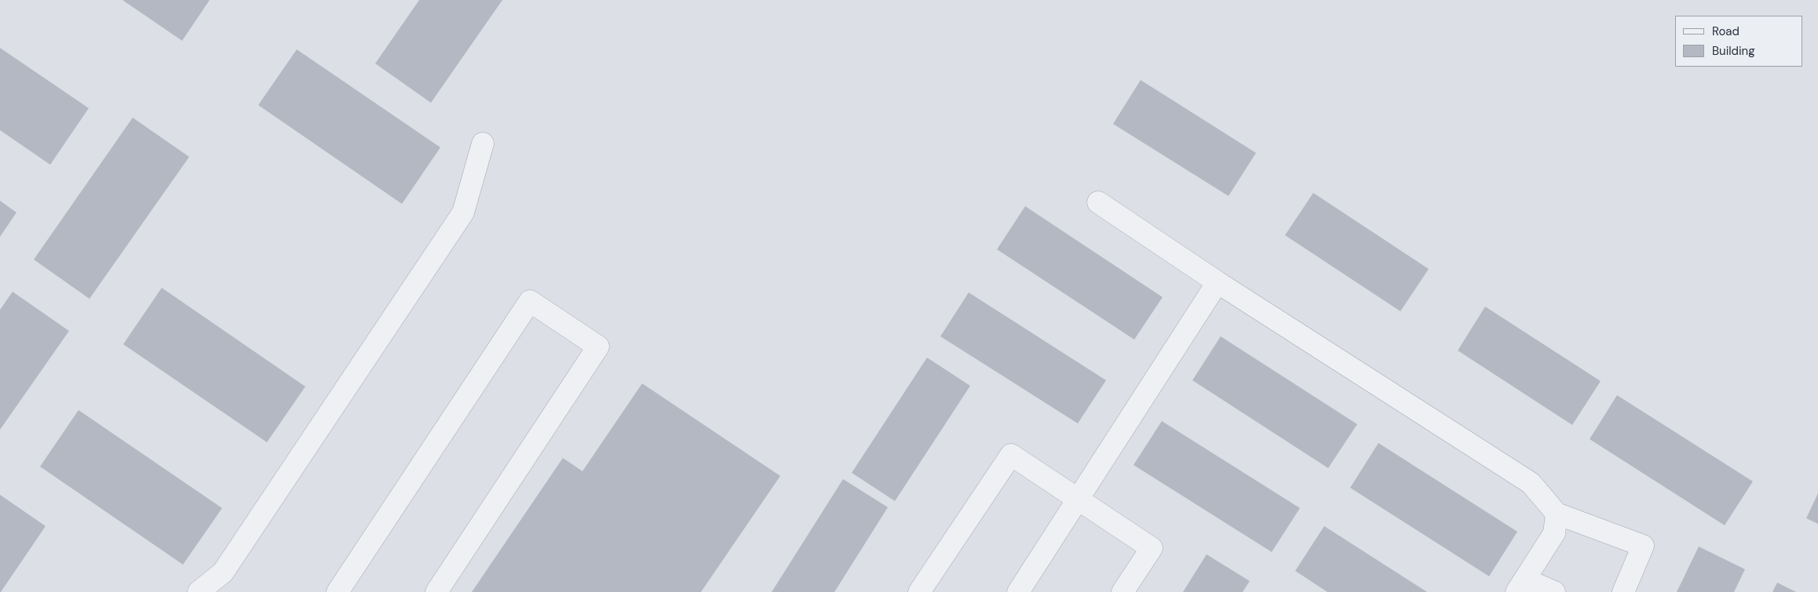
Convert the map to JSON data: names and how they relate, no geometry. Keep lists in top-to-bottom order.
{
  "legend": ["Road", "Building"]
}
